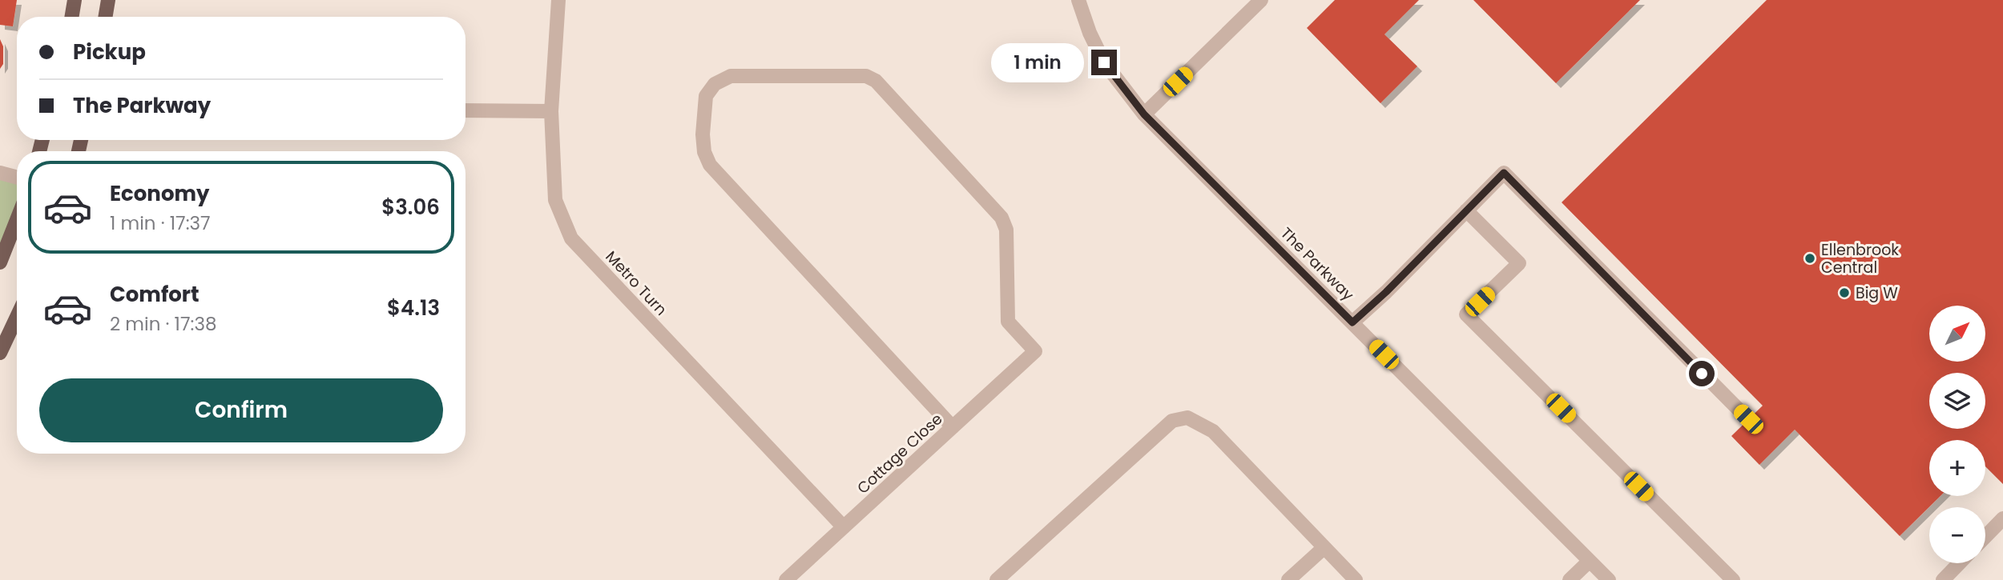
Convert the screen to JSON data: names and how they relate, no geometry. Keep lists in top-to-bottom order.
{
  "streets": {
    "street": ["The Parkway", "Metro Turn", "Cottage Close"]
  },
  "crossings": [
    ["Metro Turn", "Cottage Close"]
  ],
  "places": ["Ellenbrook Central", "Big W"],
  "north": "top right",
  "page": {
    "banner": ["Pickup", "The Parkway"],
    "bubble": "1 min",
    "list": [
      {
        "name": "Economy",
        "note": "1 min · 17:37",
        "value": "$3.06"
      },
      {
        "name": "Comfort",
        "note": "2 min · 17:38",
        "value": "$4.13"
      }
    ],
    "map_buttons": ["+", "−"],
    "buttons": "Confirm"
  }
}
